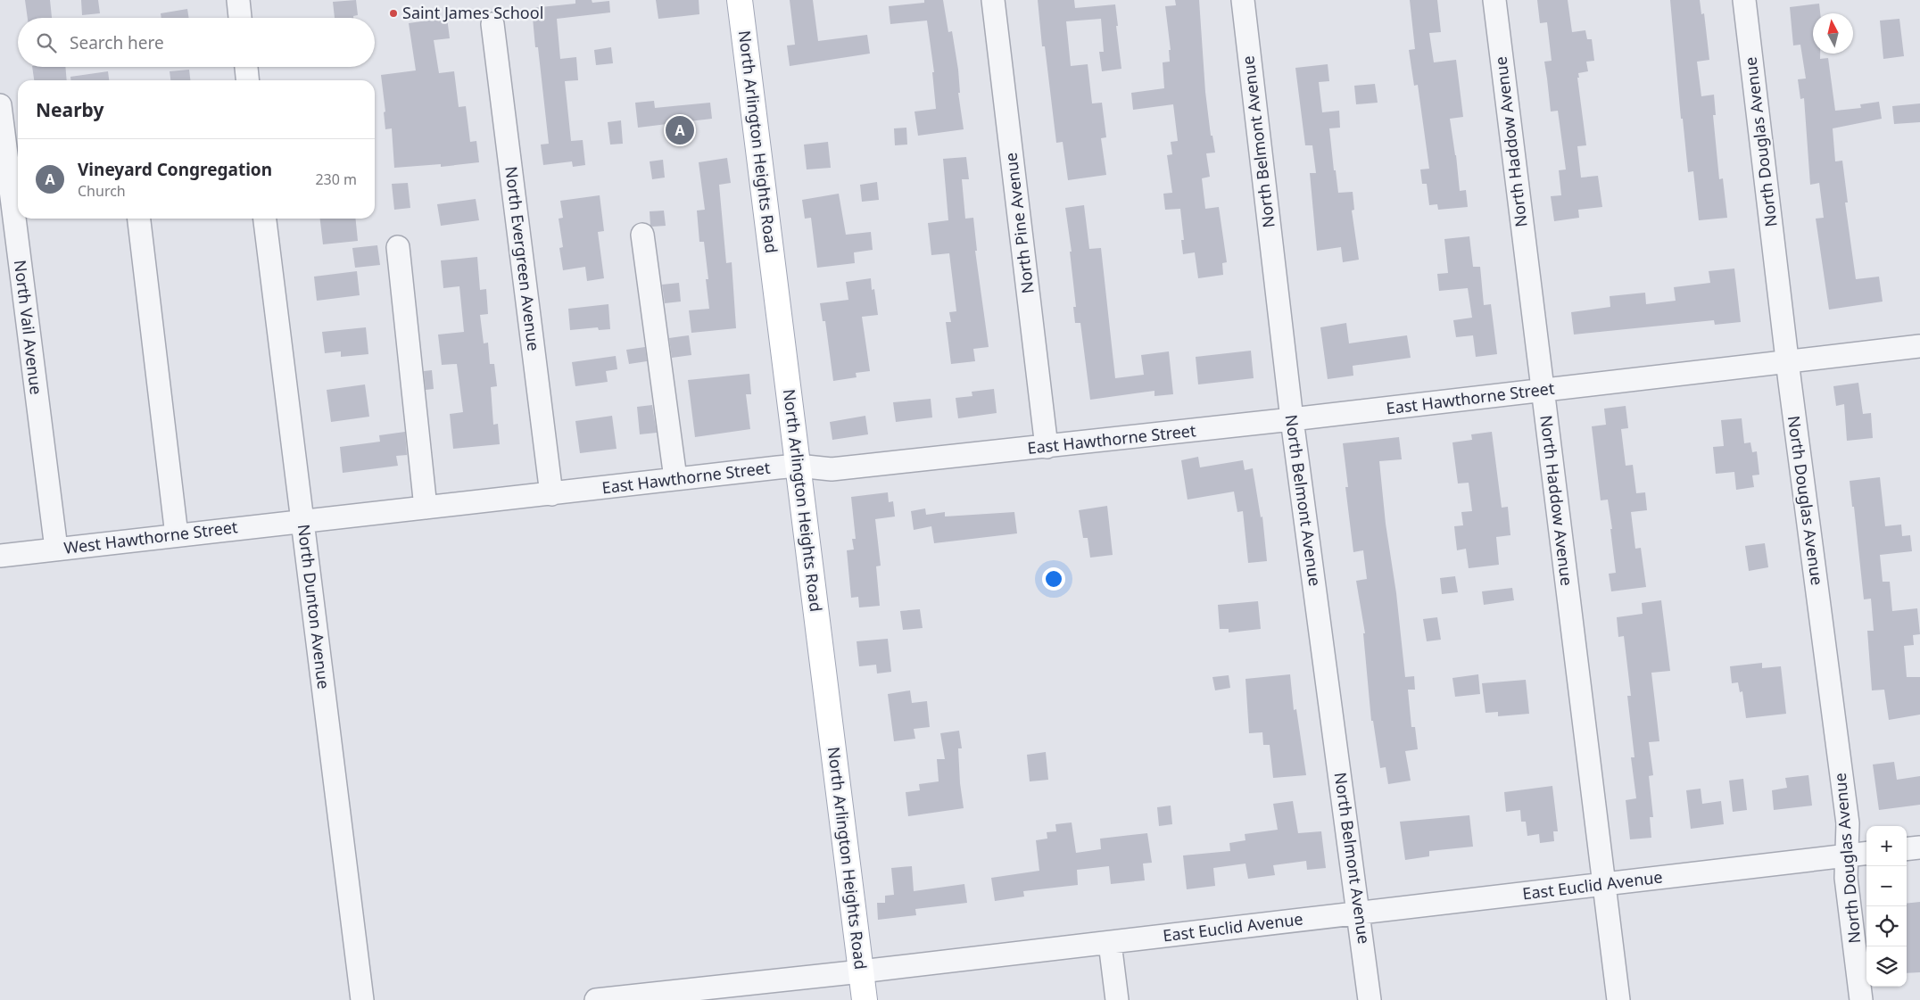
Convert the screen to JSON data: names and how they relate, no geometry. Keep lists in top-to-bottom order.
{
  "streets": {
    "main road": ["North Arlington Heights Road"],
    "street": [
      "North Belmont Avenue",
      "North Haddow Avenue",
      "North Douglas Avenue",
      "North Pine Avenue",
      "North Evergreen Avenue",
      "North Vail Avenue",
      "East Hawthorne Street",
      "West Hawthorne Street",
      "North Dunton Avenue",
      "East Euclid Avenue"
    ]
  },
  "crossings": [
    ["North Arlington Heights Road", "East Hawthorne Street"],
    ["North Arlington Heights Road", "East Euclid Avenue"],
    ["North Belmont Avenue", "East Hawthorne Street"],
    ["North Belmont Avenue", "East Euclid Avenue"],
    ["North Haddow Avenue", "East Hawthorne Street"],
    ["North Haddow Avenue", "East Euclid Avenue"],
    ["North Douglas Avenue", "East Hawthorne Street"],
    ["North Douglas Avenue", "East Euclid Avenue"],
    ["North Pine Avenue", "East Hawthorne Street"],
    ["North Evergreen Avenue", "East Hawthorne Street"],
    ["North Vail Avenue", "West Hawthorne Street"],
    ["East Hawthorne Street", "West Hawthorne Street"],
    ["East Hawthorne Street", "North Dunton Avenue"],
    ["West Hawthorne Street", "North Dunton Avenue"]
  ],
  "places": ["Saint James School"],
  "north": "top",
  "page": {
    "search": "Search here",
    "heading": "Nearby",
    "pins": "A",
    "list": [
      {
        "mark": "A",
        "name": "Vineyard Congregation",
        "note": "Church",
        "value": "230 m"
      }
    ],
    "map_buttons": ["+", "−"]
  }
}
